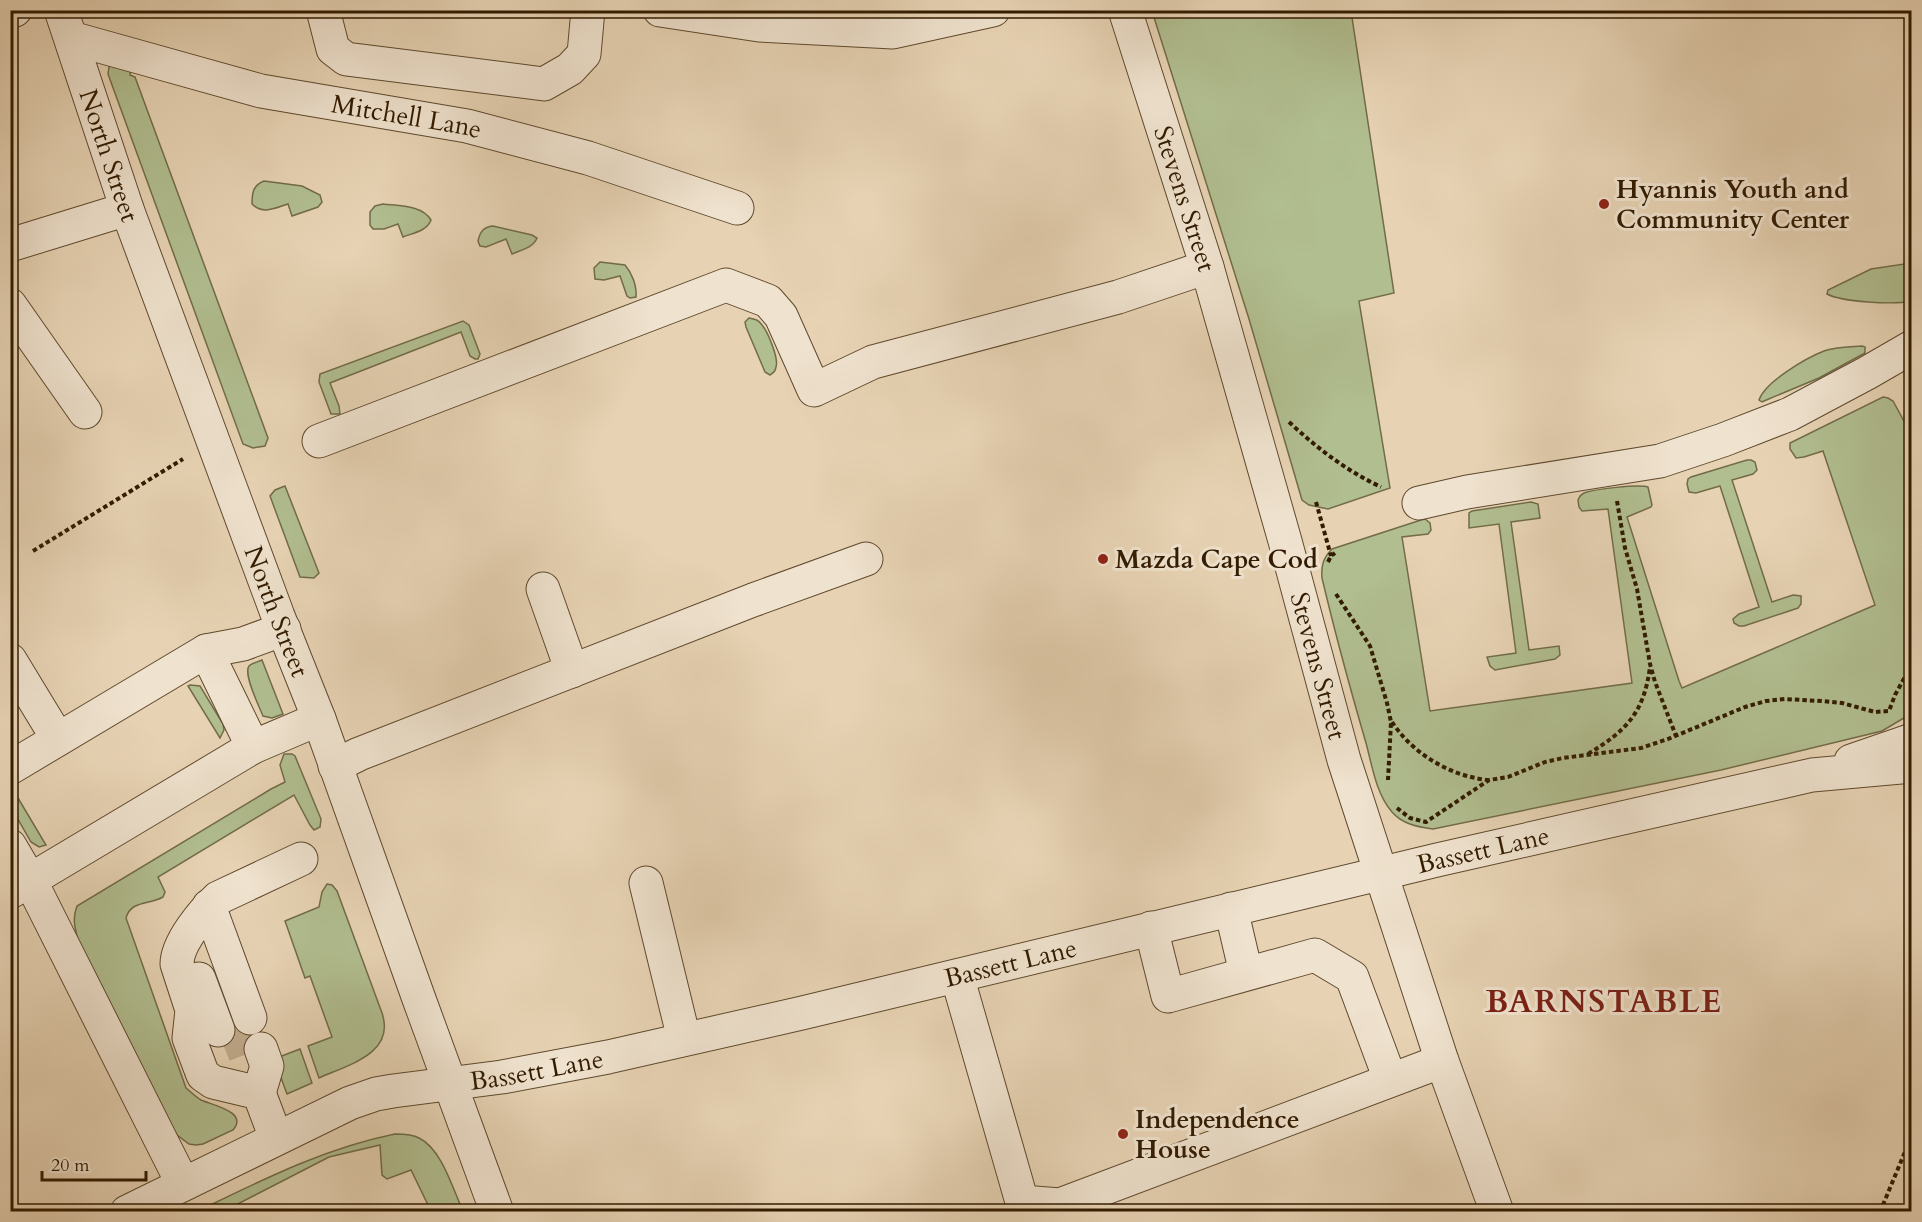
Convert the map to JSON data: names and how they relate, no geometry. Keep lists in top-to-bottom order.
{
  "streets": {
    "street": [
      "Mitchell Lane",
      "North Street",
      "Stevens Street",
      "Bassett Lane"
    ]
  },
  "crossings": [
    ["Mitchell Lane", "North Street"],
    ["North Street", "Bassett Lane"],
    ["Stevens Street", "Bassett Lane"]
  ],
  "districts": ["BARNSTABLE"],
  "places": ["Hyannis Youth and Community Center", "Mazda Cape Cod", "Independence House"],
  "scale_bar": "20 m"
}
